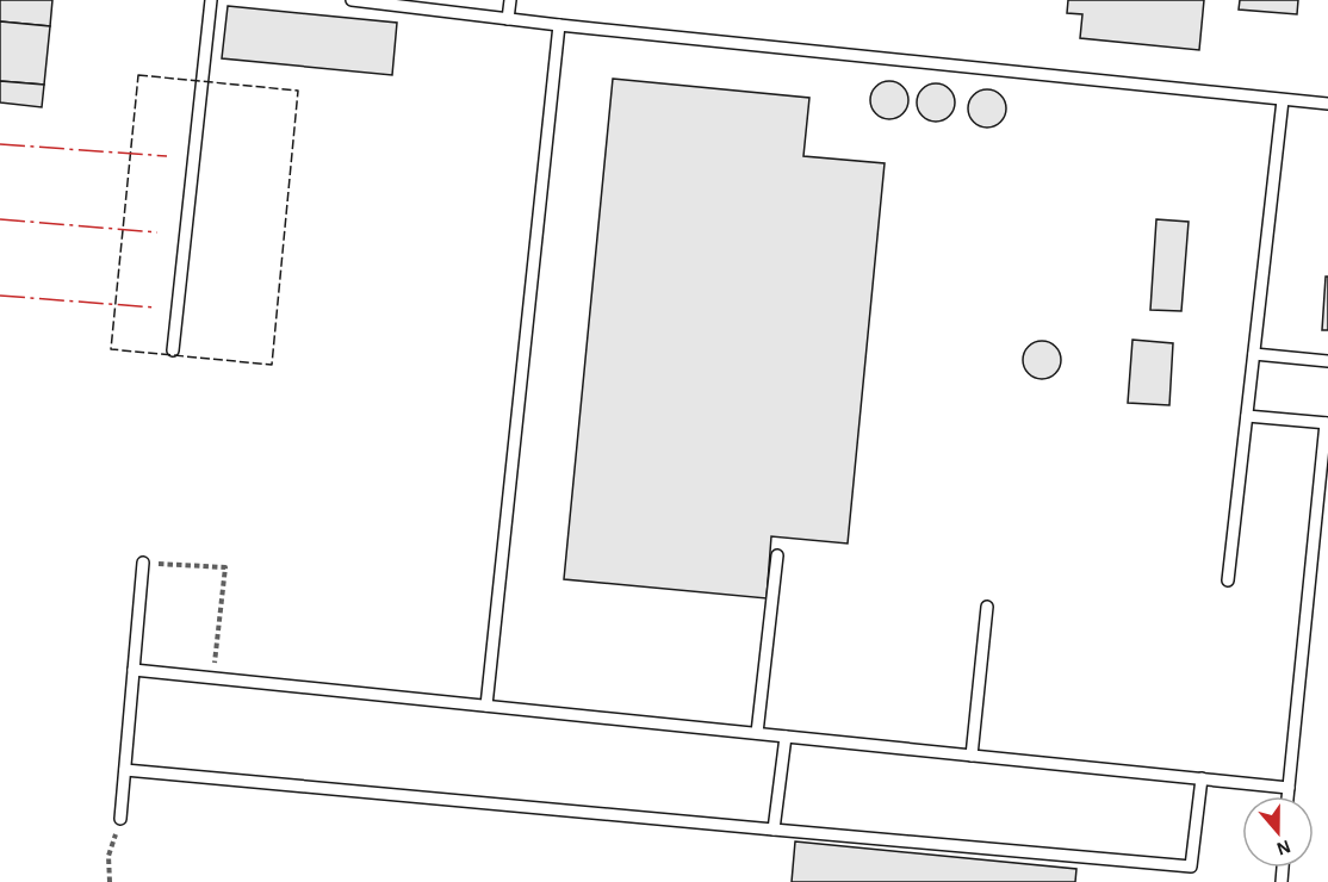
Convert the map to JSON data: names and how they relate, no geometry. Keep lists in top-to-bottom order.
{
  "north": "bottom"
}
